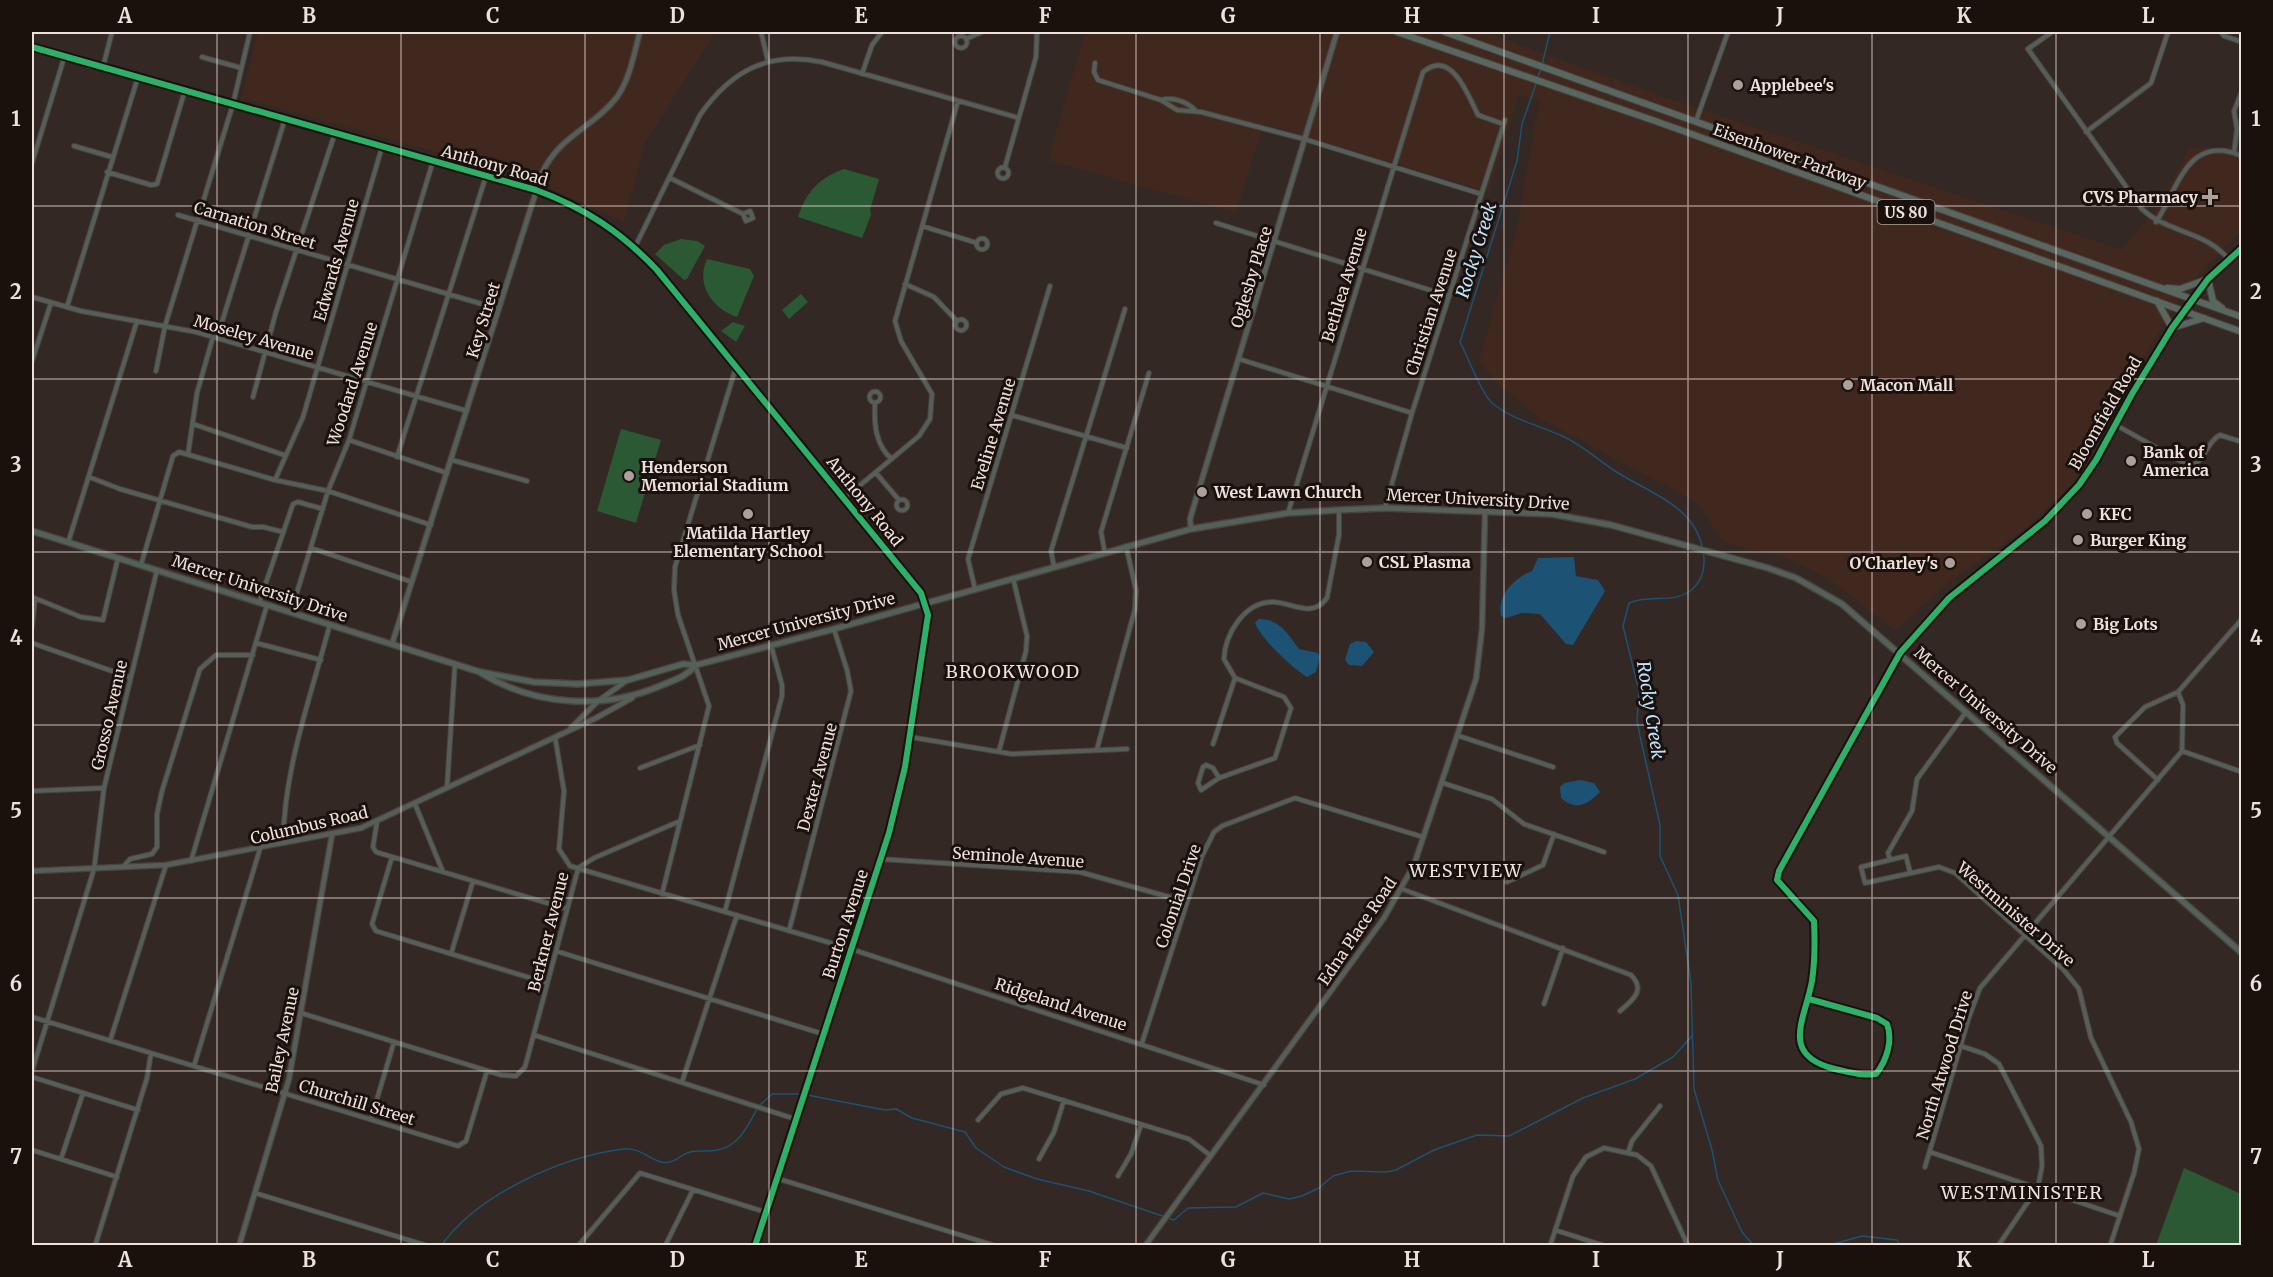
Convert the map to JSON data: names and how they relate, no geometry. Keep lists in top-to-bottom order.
{
  "streets": {
    "main road": ["Eisenhower Parkway", "US 80", "Mercer University Drive"],
    "street": [
      "Anthony Road",
      "Carnation Street",
      "Edwards Avenue",
      "Oglesby Place",
      "Bethlea Avenue",
      "Christian Avenue",
      "Key Street",
      "Moseley Avenue",
      "Woodard Avenue",
      "Bloomfield Road",
      "Eveline Avenue",
      "Grosso Avenue",
      "Dexter Avenue",
      "Columbus Road",
      "Seminole Avenue",
      "Colonial Drive",
      "Westminister Drive",
      "Burton Avenue",
      "Edna Place Road",
      "Berkner Avenue",
      "Ridgeland Avenue",
      "Bailey Avenue",
      "North Atwood Drive",
      "Churchill Street"
    ]
  },
  "crossings": [
    ["Eisenhower Parkway", "Bloomfield Road"],
    ["Anthony Road", "Edwards Avenue"],
    ["Anthony Road", "Key Street"],
    ["Anthony Road", "Woodard Avenue"],
    ["Anthony Road", "Mercer University Drive"],
    ["Anthony Road", "Burton Avenue"],
    ["Carnation Street", "Edwards Avenue"],
    ["Carnation Street", "Key Street"],
    ["Carnation Street", "Woodard Avenue"],
    ["Edwards Avenue", "Moseley Avenue"],
    ["Oglesby Place", "Mercer University Drive"],
    ["Bethlea Avenue", "Christian Avenue"],
    ["Bethlea Avenue", "Mercer University Drive"],
    ["Christian Avenue", "Mercer University Drive"],
    ["Key Street", "Moseley Avenue"],
    ["Key Street", "Mercer University Drive"],
    ["Moseley Avenue", "Woodard Avenue"],
    ["Woodard Avenue", "Mercer University Drive"],
    ["Bloomfield Road", "Mercer University Drive"],
    ["Eveline Avenue", "Mercer University Drive"],
    ["Mercer University Drive", "Grosso Avenue"],
    ["Mercer University Drive", "Dexter Avenue"],
    ["Mercer University Drive", "Columbus Road"],
    ["Mercer University Drive", "Burton Avenue"],
    ["Mercer University Drive", "Edna Place Road"],
    ["Mercer University Drive", "North Atwood Drive"],
    ["Grosso Avenue", "Columbus Road"],
    ["Grosso Avenue", "Churchill Street"],
    ["Dexter Avenue", "Ridgeland Avenue"],
    ["Columbus Road", "Berkner Avenue"],
    ["Columbus Road", "Bailey Avenue"],
    ["Seminole Avenue", "Colonial Drive"],
    ["Seminole Avenue", "Burton Avenue"],
    ["Colonial Drive", "Edna Place Road"],
    ["Colonial Drive", "Ridgeland Avenue"],
    ["Westminister Drive", "North Atwood Drive"],
    ["Burton Avenue", "Ridgeland Avenue"],
    ["Edna Place Road", "Ridgeland Avenue"],
    ["Berkner Avenue", "Ridgeland Avenue"],
    ["Berkner Avenue", "Churchill Street"],
    ["Bailey Avenue", "Churchill Street"]
  ],
  "districts": ["BROOKWOOD", "WESTVIEW", "WESTMINISTER"],
  "water": ["Rocky Creek"],
  "places": {
    "other": [
      "Applebee's",
      "Macon Mall",
      "Bank of America",
      "Henderson Memorial Stadium",
      "West Lawn Church",
      "Matilda Hartley Elementary School",
      "KFC",
      "Burger King",
      "CSL Plasma",
      "O'Charley's",
      "Big Lots"
    ],
    "health": ["CVS Pharmacy"]
  },
  "grid": {
    "columns": [
      "A",
      "B",
      "C",
      "D",
      "E",
      "F",
      "G",
      "H",
      "I",
      "J",
      "K",
      "L"
    ],
    "rows": [
      "1",
      "2",
      "3",
      "4",
      "5",
      "6",
      "7"
    ]
  }
}
